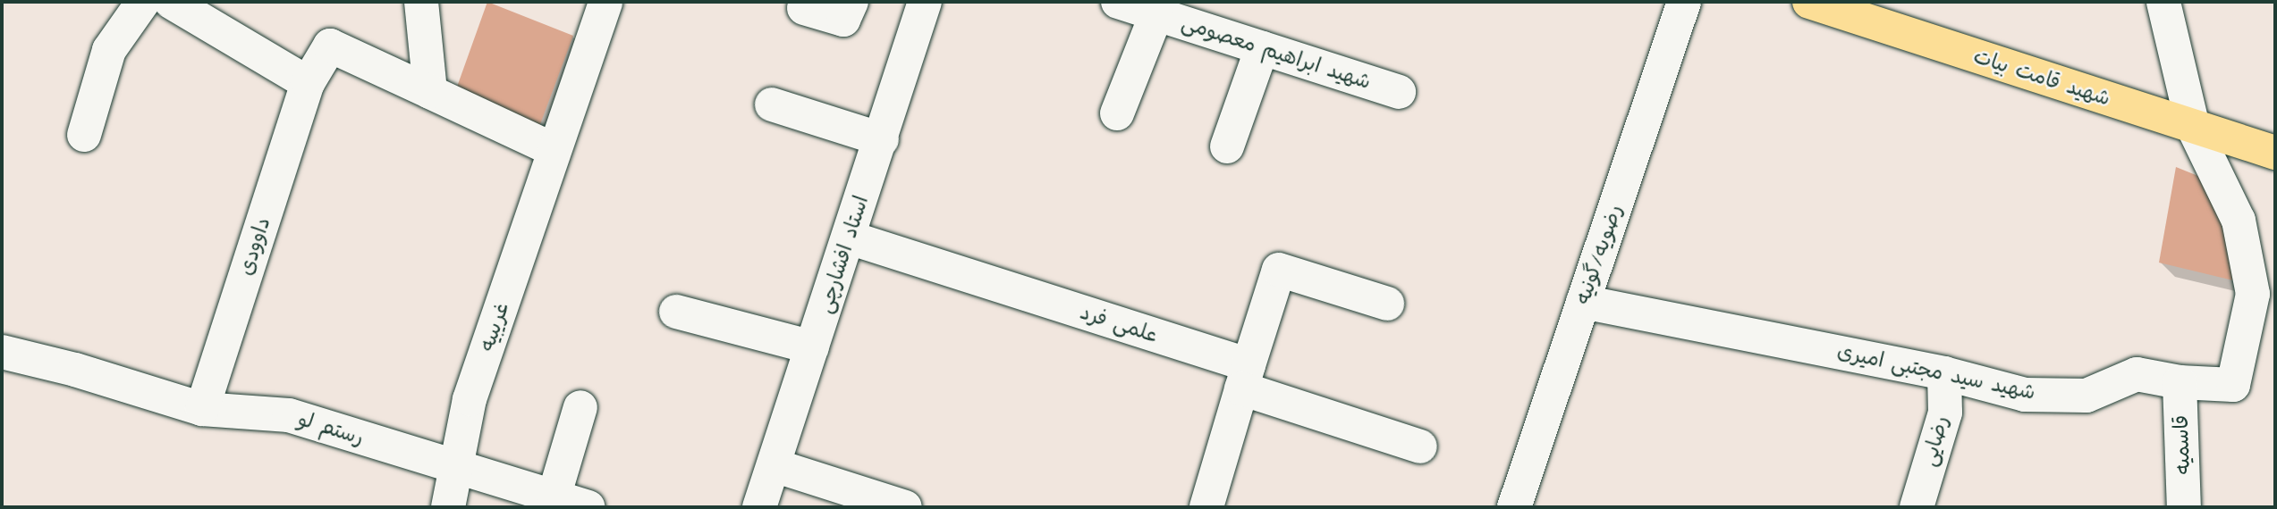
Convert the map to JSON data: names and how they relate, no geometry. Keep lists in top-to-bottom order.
{
  "streets": {
    "main road": ["شهید قامت بیات"],
    "street": [
      "شهید ابراهیم معصومی",
      "داوودی",
      "استاد افشارچی",
      "رضویه/گونیه",
      "علمی فرد",
      "غریبیه",
      "شهید سید مجتبی امیری",
      "رستم لو",
      "رضایی",
      "قاسمیه"
    ]
  },
  "crossings": [
    ["داوودی", "رستم لو"],
    ["استاد افشارچی", "علمی فرد"],
    ["رضویه/گونیه", "شهید سید مجتبی امیری"],
    ["غریبیه", "رستم لو"],
    ["شهید سید مجتبی امیری", "رضایی"],
    ["شهید سید مجتبی امیری", "قاسمیه"]
  ]
}
